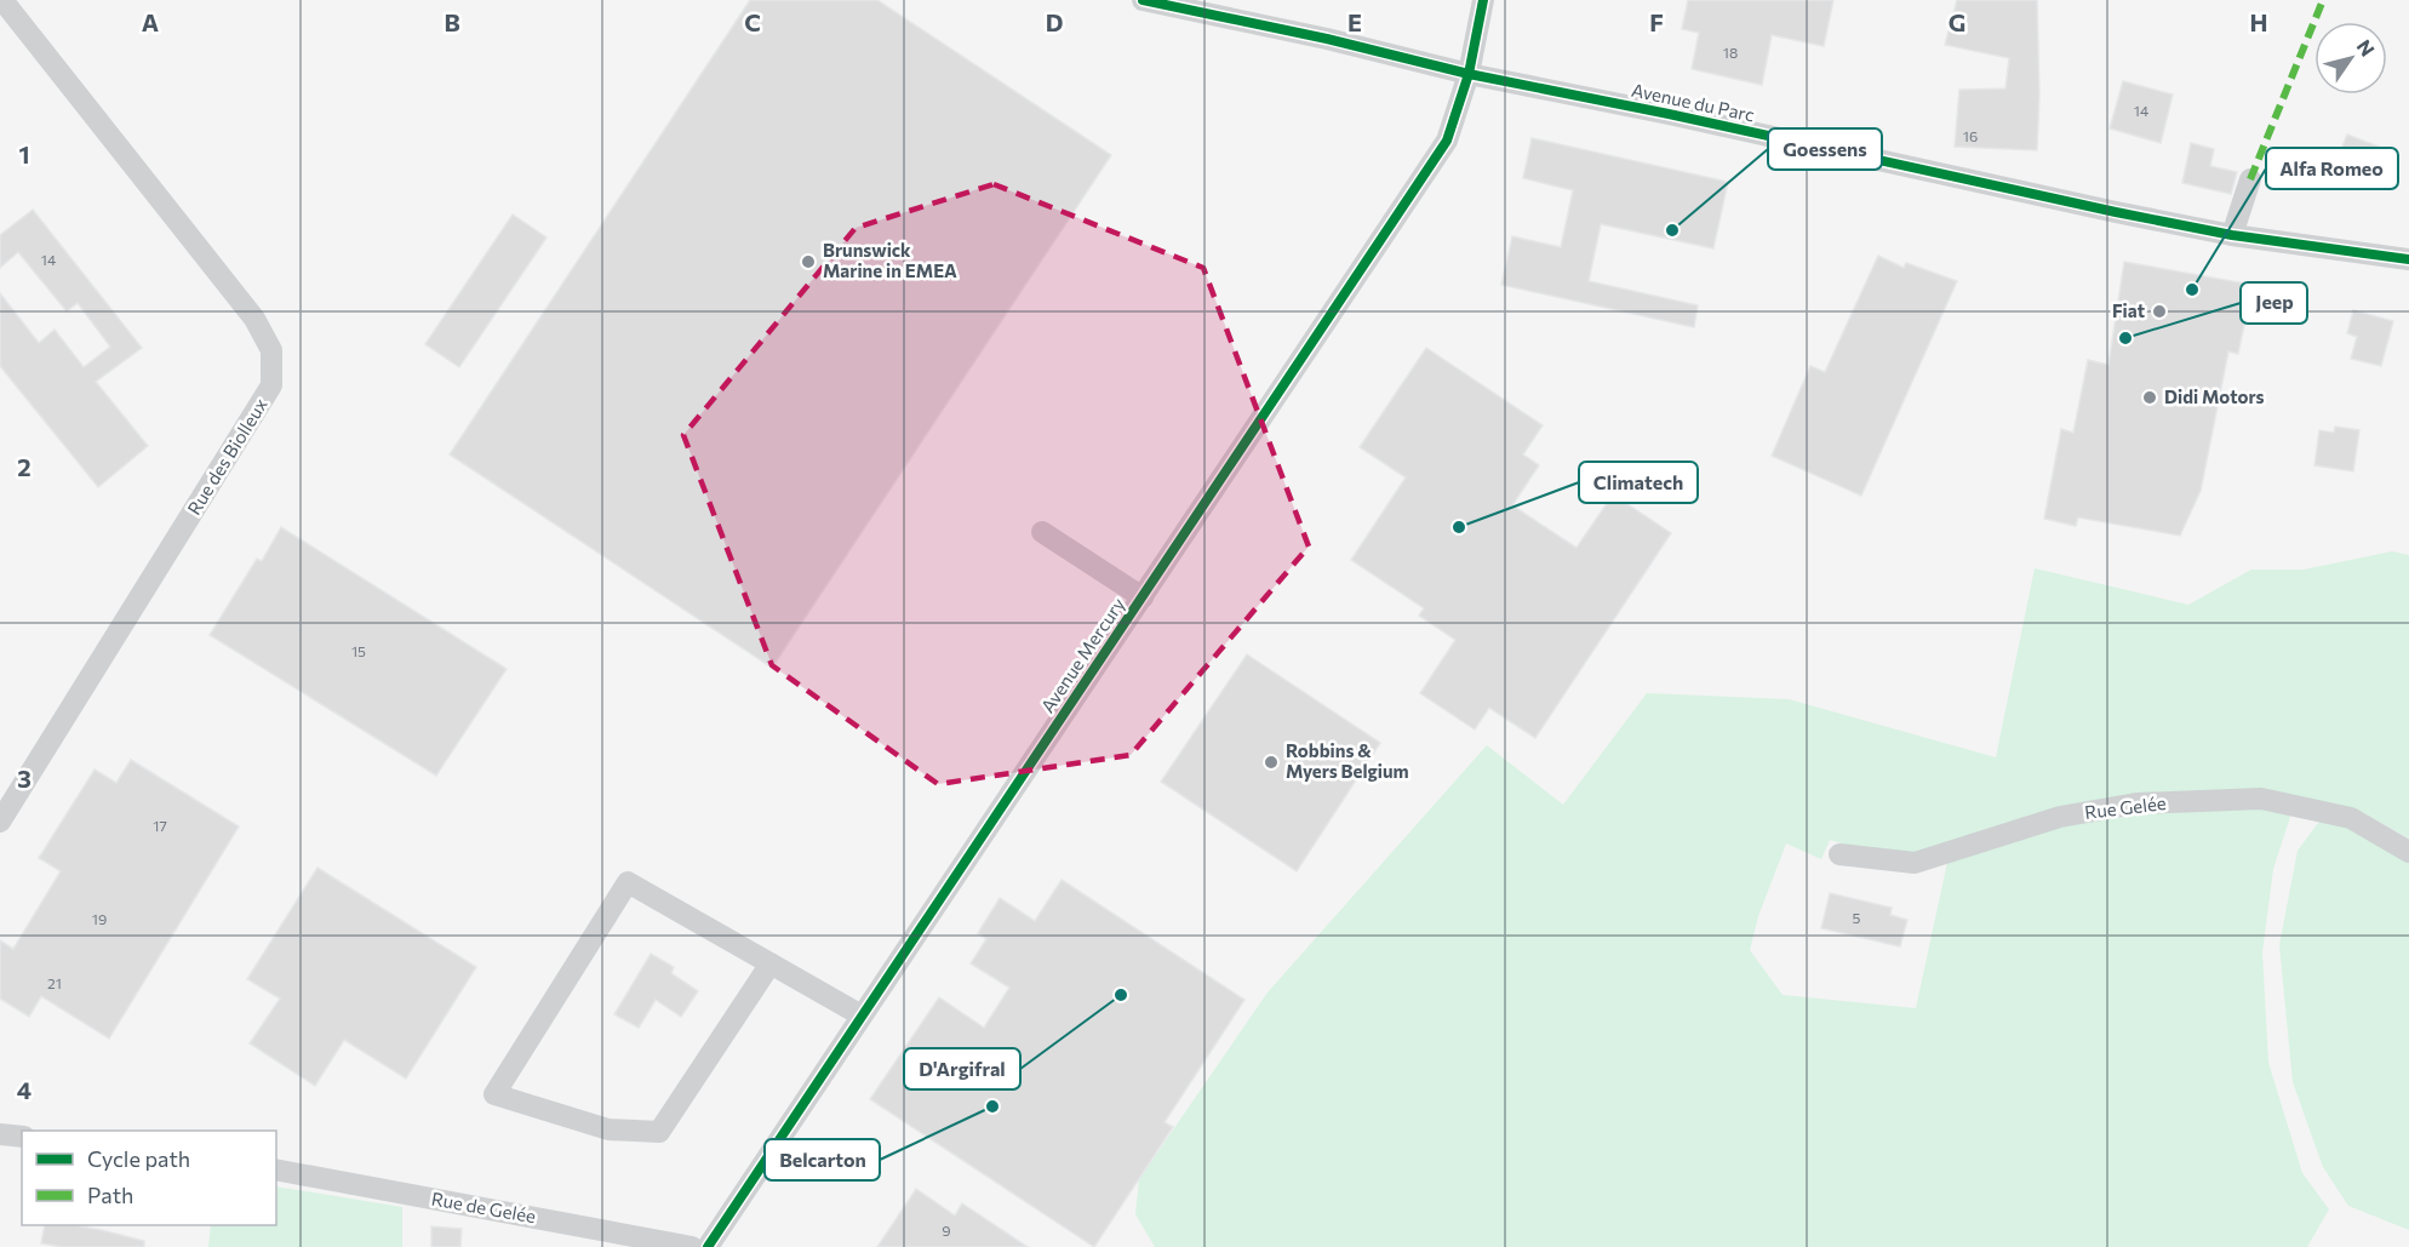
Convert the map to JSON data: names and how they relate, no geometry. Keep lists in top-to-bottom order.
{
  "streets": {
    "street": [
      "Avenue du Parc",
      "Rue des Biolleux",
      "Avenue Mercury",
      "Rue Gelée",
      "Rue de Gelée"
    ]
  },
  "crossings": [
    ["Avenue du Parc", "Avenue Mercury"]
  ],
  "places": [
    "Goessens",
    "Brunswick Marine in EMEA",
    "Alfa Romeo",
    "Fiat",
    "Jeep",
    "Didi Motors",
    "Climatech",
    "Robbins & Myers Belgium",
    "D'Argifral",
    "Belcarton"
  ],
  "house_numbers": [
    "18",
    "14",
    "16",
    "14",
    "15",
    "17",
    "5",
    "19",
    "21",
    "9"
  ],
  "legend": ["Cycle path", "Path"],
  "north": "top right",
  "grid": {
    "columns": [
      "A",
      "B",
      "C",
      "D",
      "E",
      "F",
      "G",
      "H"
    ],
    "rows": [
      "1",
      "2",
      "3",
      "4"
    ]
  }
}
